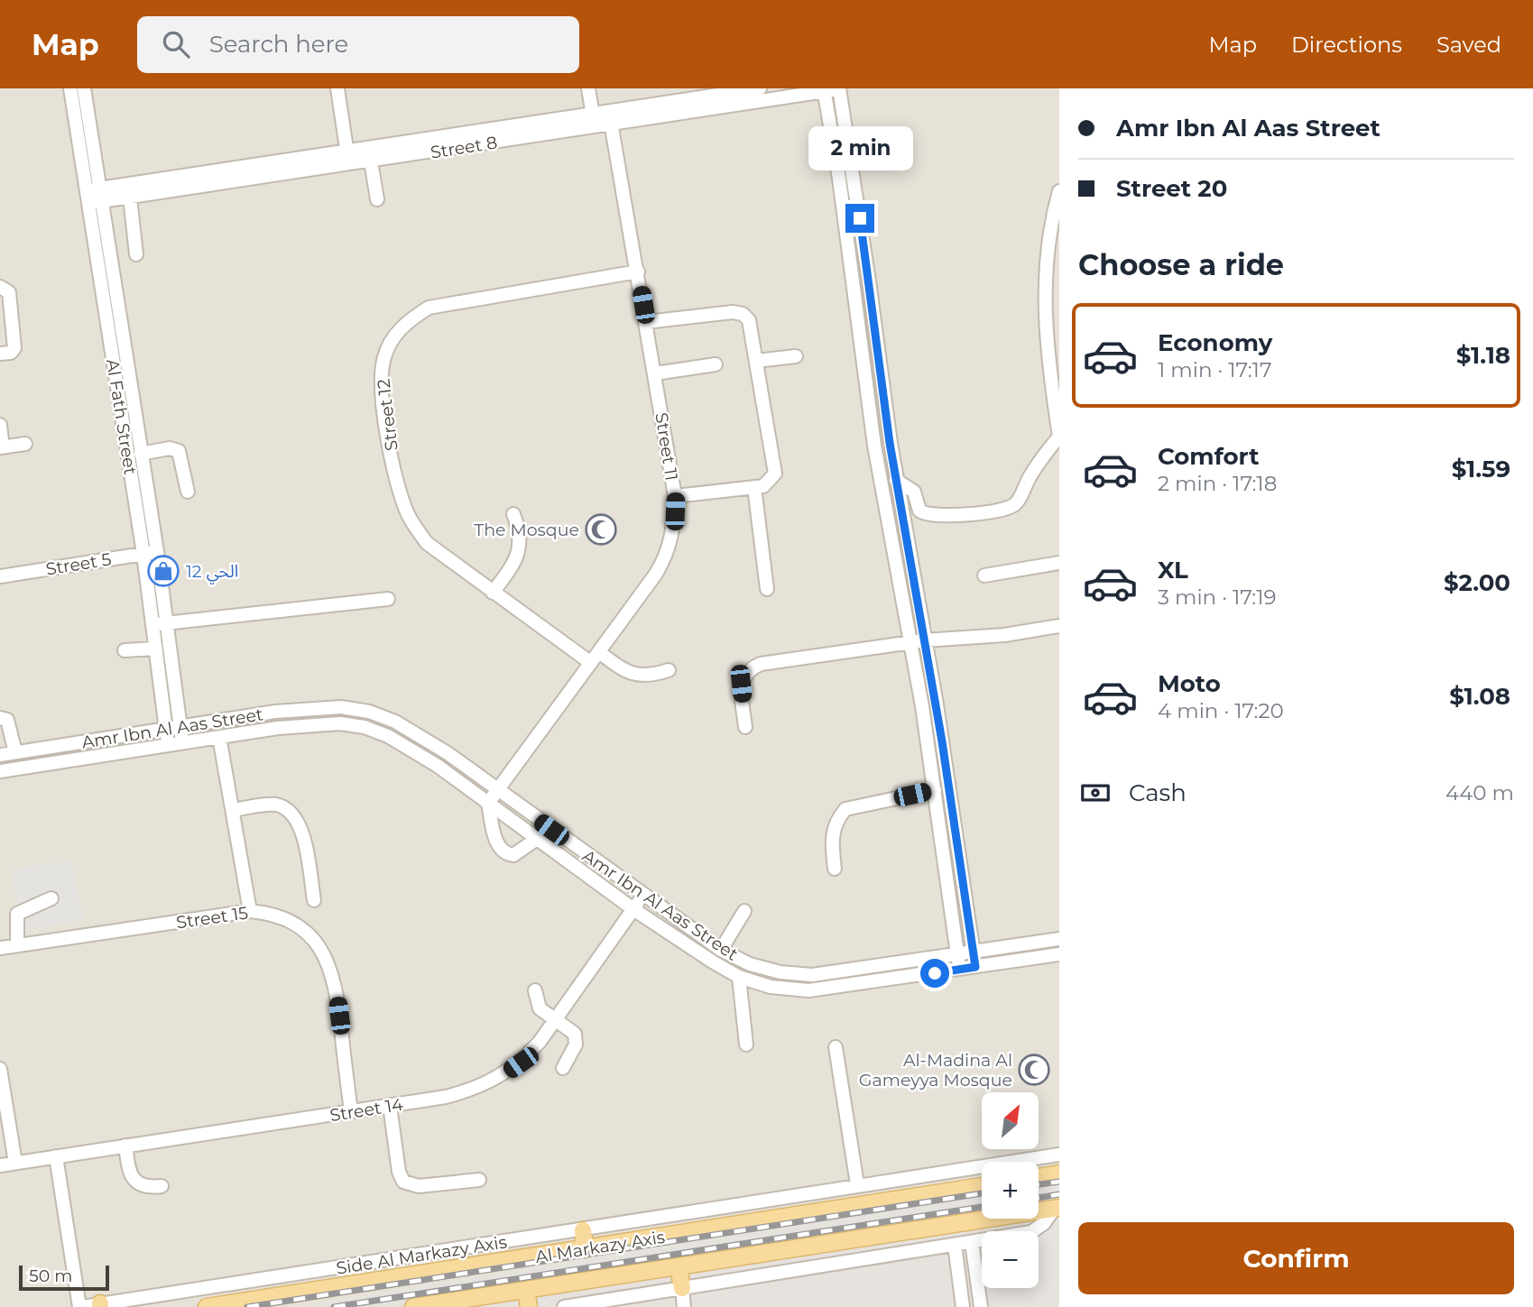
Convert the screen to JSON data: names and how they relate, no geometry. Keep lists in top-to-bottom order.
{
  "streets": {
    "main road": ["Al Markazy Axis"],
    "street": [
      "Street 8",
      "Street 12",
      "Al Fath Street",
      "Street 11",
      "Street 5",
      "Amr Ibn Al Aas Street",
      "Street 15",
      "Street 14",
      "Side Al Markazy Axis"
    ]
  },
  "crossings": [
    ["Street 8", "Al Fath Street"],
    ["Street 8", "Street 11"],
    ["Street 12", "Street 11"],
    ["Al Fath Street", "Street 5"],
    ["Al Fath Street", "Amr Ibn Al Aas Street"],
    ["Street 11", "Amr Ibn Al Aas Street"],
    ["Amr Ibn Al Aas Street", "Street 14"],
    ["Street 15", "Street 14"]
  ],
  "places": {
    "mosque": ["The Mosque", "Al-Madina Al Gameyya Mosque"],
    "shop": ["الحي 12"]
  },
  "scale_bar": "50 m",
  "north": "top right",
  "page": {
    "header": "Map",
    "search": "Search here",
    "nav": ["Map", "Directions", "Saved"],
    "banner": ["Amr Ibn Al Aas Street", "Street 20"],
    "bubble": "2 min",
    "heading": "Choose a ride",
    "list": [
      {
        "name": "Economy",
        "note": "1 min · 17:17",
        "value": "$1.18"
      },
      {
        "name": "Comfort",
        "note": "2 min · 17:18",
        "value": "$1.59"
      },
      {
        "name": "XL",
        "note": "3 min · 17:19",
        "value": "$2.00"
      },
      {
        "name": "Moto",
        "note": "4 min · 17:20",
        "value": "$1.08"
      }
    ],
    "pay": ["Cash", "440 m"],
    "map_buttons": ["+", "−"],
    "buttons": "Confirm",
    "scale": "50 m"
  }
}
